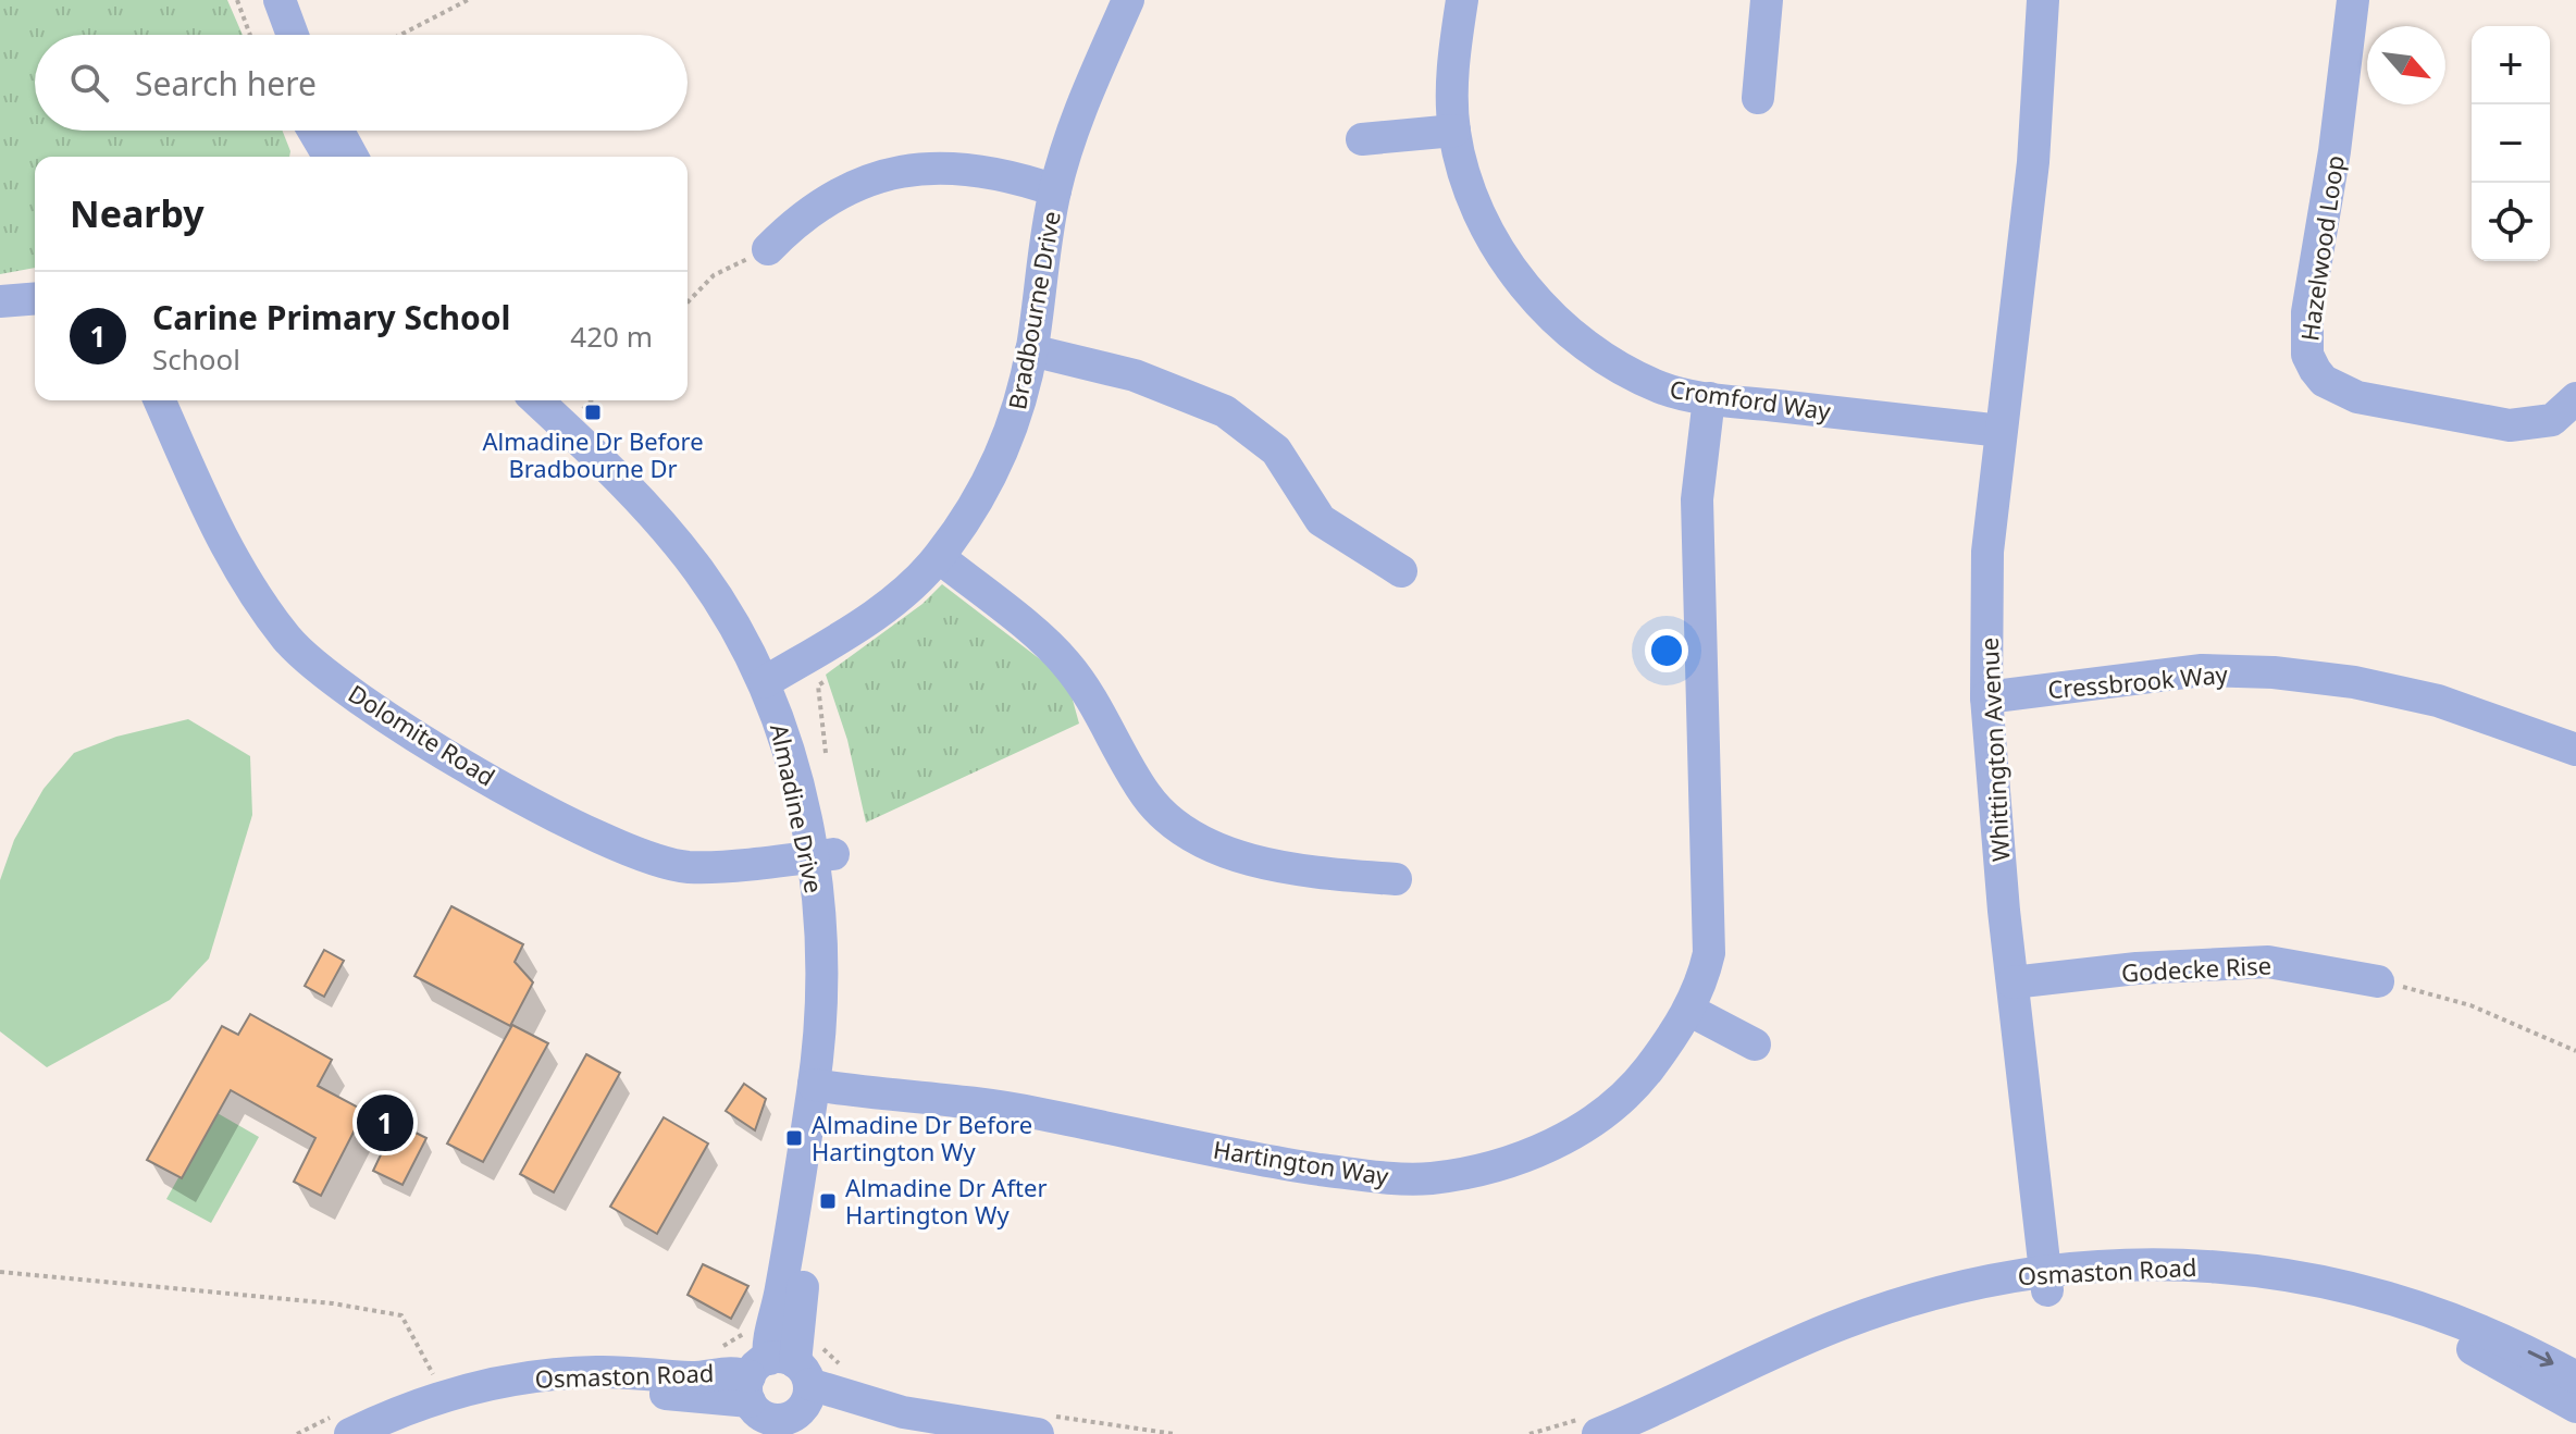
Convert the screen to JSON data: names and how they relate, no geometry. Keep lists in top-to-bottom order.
{
  "streets": {
    "street": [
      "Hazelwood Loop",
      "Bradbourne Drive",
      "Cromford Way",
      "Cressbrook Way",
      "Dolomite Road",
      "Whittington Avenue",
      "Almadine Drive",
      "Godecke Rise",
      "Hartington Way",
      "Osmaston Road"
    ]
  },
  "crossings": [
    ["Bradbourne Drive", "Almadine Drive"],
    ["Cromford Way", "Whittington Avenue"],
    ["Cromford Way", "Hartington Way"],
    ["Cressbrook Way", "Whittington Avenue"],
    ["Dolomite Road", "Almadine Drive"],
    ["Whittington Avenue", "Godecke Rise"],
    ["Whittington Avenue", "Osmaston Road"],
    ["Almadine Drive", "Hartington Way"],
    ["Almadine Drive", "Osmaston Road"]
  ],
  "places": {
    "transit": ["Almadine Dr Before Bradbourne Dr", "Almadine Dr Before Hartington Wy", "Almadine Dr After Hartington Wy"]
  },
  "north": "bottom right",
  "page": {
    "map_buttons": ["+", "−"],
    "search": "Search here",
    "heading": "Nearby",
    "list": [
      {
        "mark": "1",
        "name": "Carine Primary School",
        "note": "School",
        "value": "420 m"
      }
    ],
    "pins": "1"
  }
}
